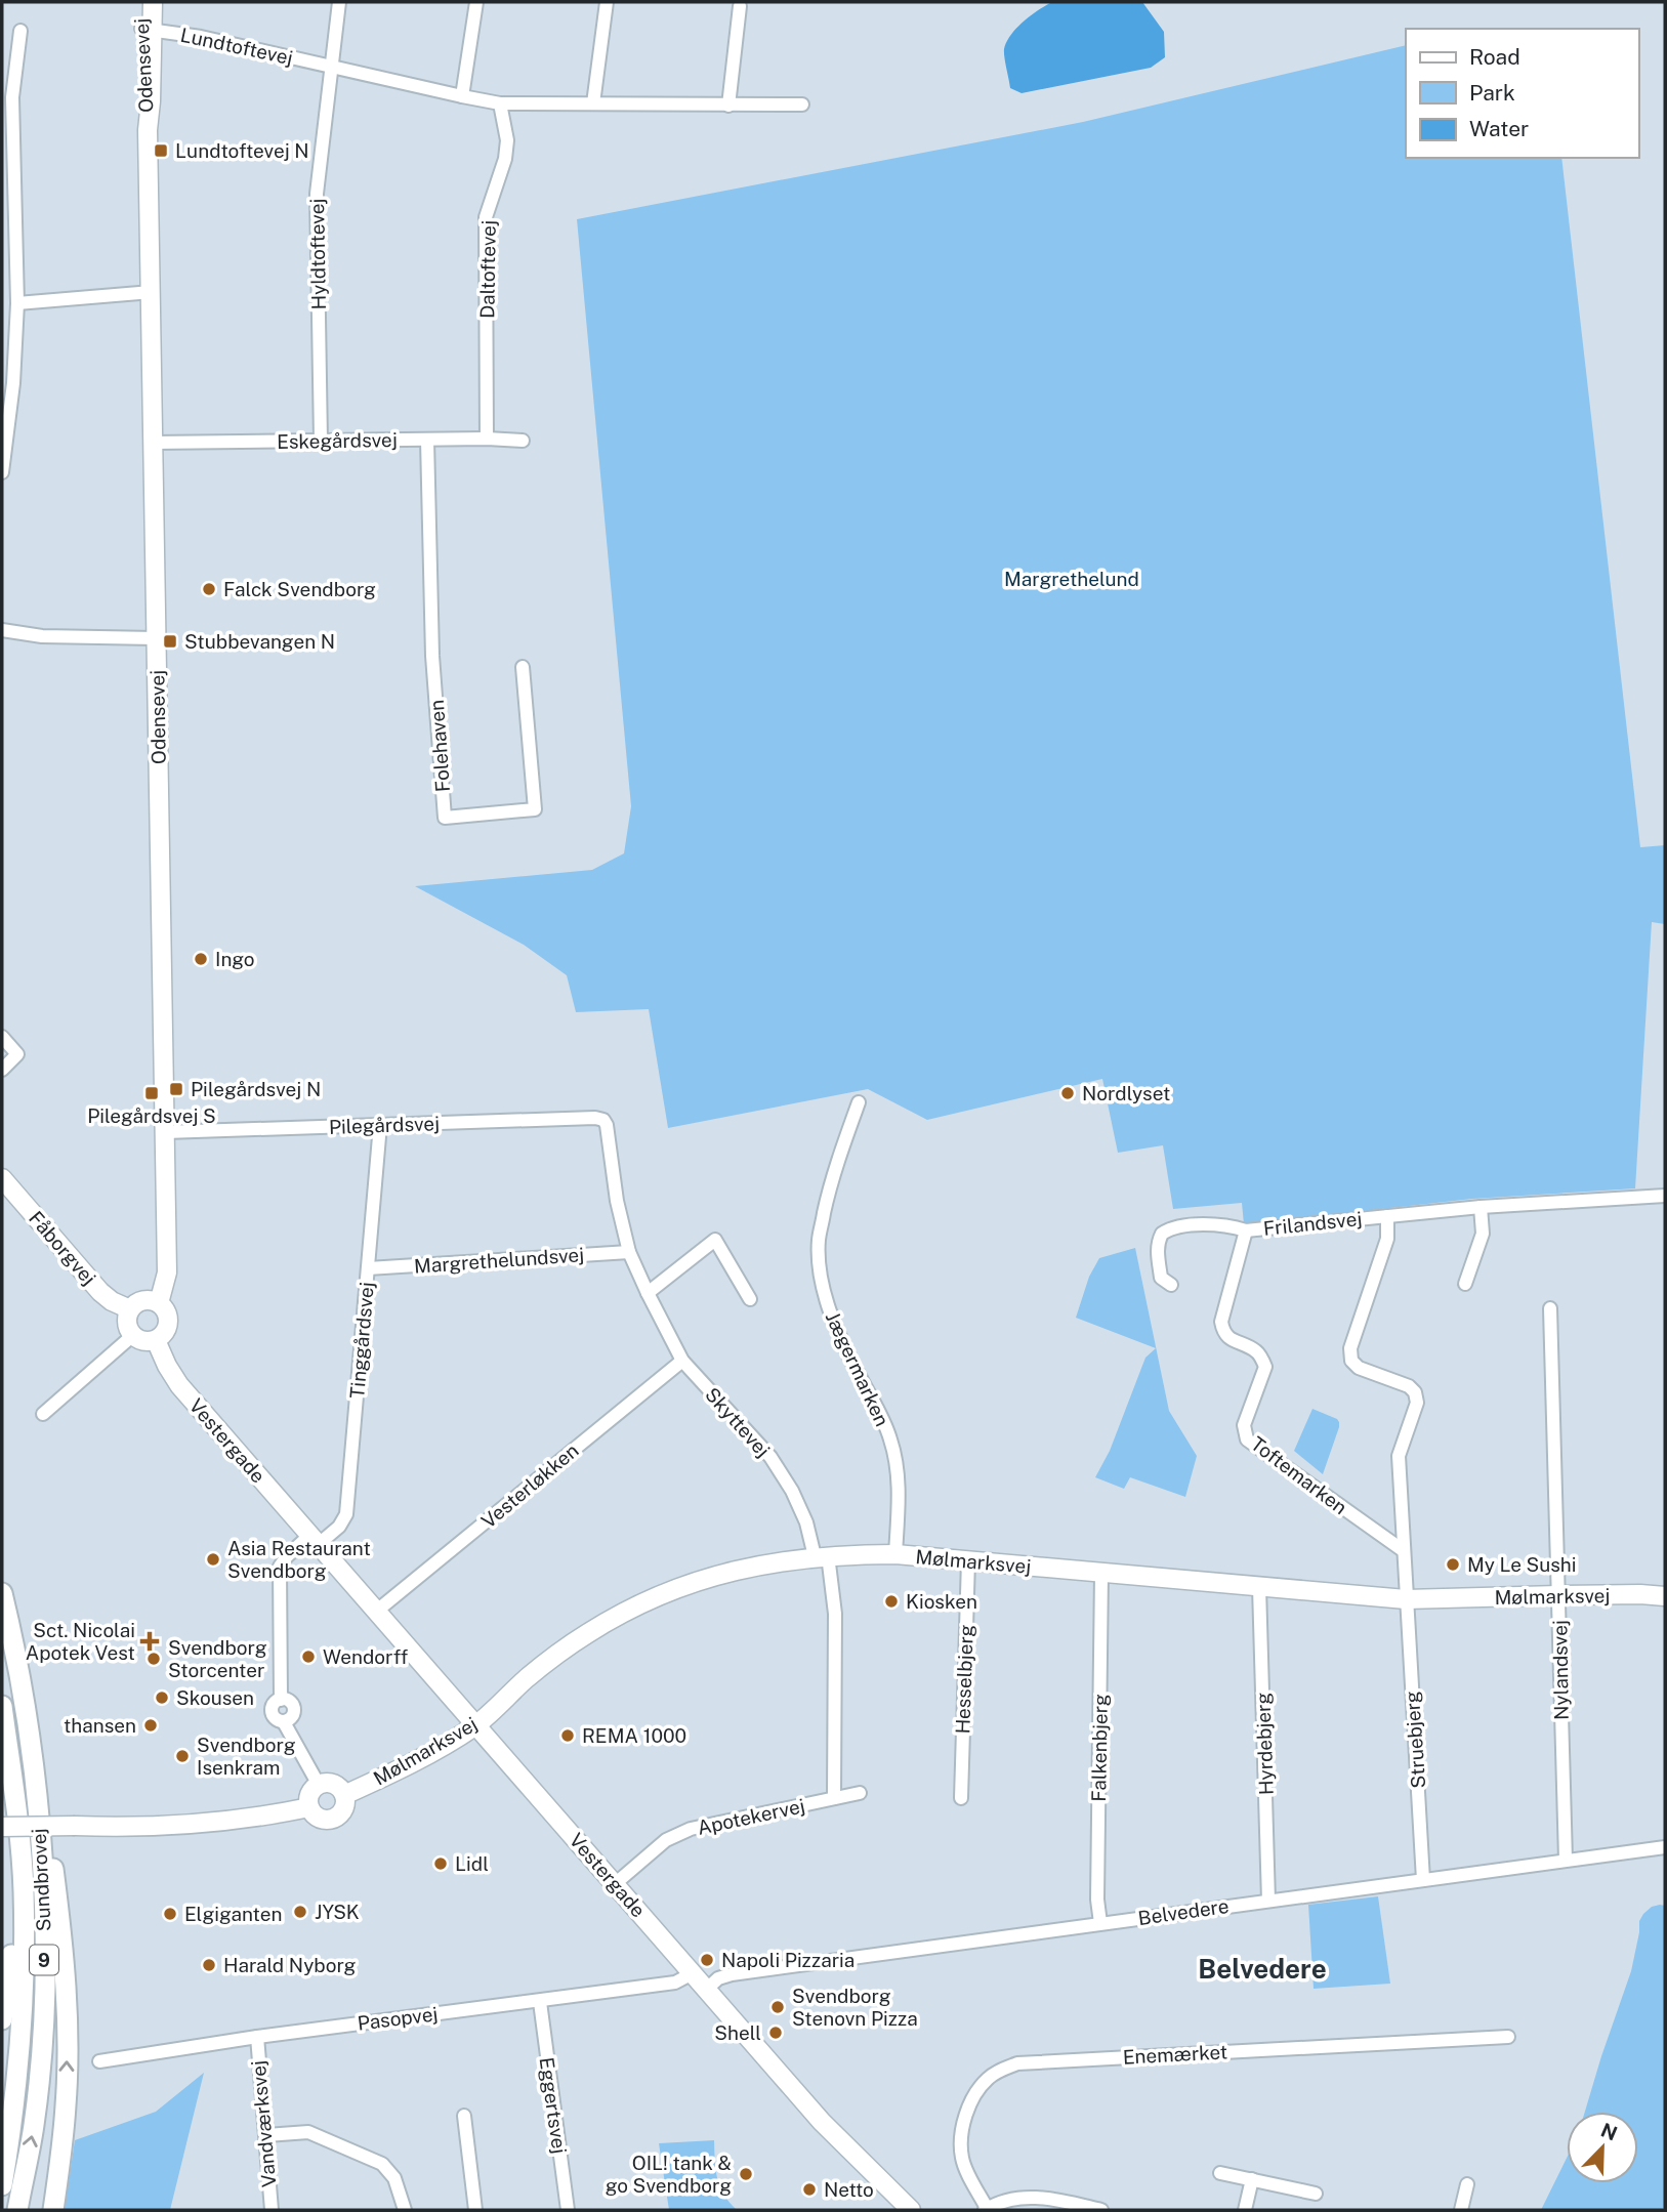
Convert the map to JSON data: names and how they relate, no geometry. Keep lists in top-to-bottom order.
{
  "streets": {
    "main road": ["Sundbrovej", "9"],
    "street": [
      "Lundtoftevej",
      "Odensevej",
      "Hyldtoftevej",
      "Daltoftevej",
      "Eskegårdsvej",
      "Folehaven",
      "Pilegårdsvej",
      "Frilandsvej",
      "Fåborgvej",
      "Margrethelundsvej",
      "Tinggårdsvej",
      "Jægermarken",
      "Skyttevej",
      "Vestergade",
      "Toftemarken",
      "Vesterløkken",
      "Mølmarksvej",
      "Nylandsvej",
      "Hesselbjerg",
      "Struebjerg",
      "Hyrdebjerg",
      "Falkenbjerg",
      "Apotekervej",
      "Belvedere",
      "Pasopvej",
      "Enemærket",
      "Eggertsvej",
      "Vandværksvej"
    ]
  },
  "crossings": [
    ["Lundtoftevej", "Odensevej"],
    ["Lundtoftevej", "Hyldtoftevej"],
    ["Lundtoftevej", "Daltoftevej"],
    ["Odensevej", "Eskegårdsvej"],
    ["Odensevej", "Pilegårdsvej"],
    ["Odensevej", "Fåborgvej"],
    ["Odensevej", "Vestergade"],
    ["Hyldtoftevej", "Eskegårdsvej"],
    ["Daltoftevej", "Eskegårdsvej"],
    ["Eskegårdsvej", "Folehaven"],
    ["Pilegårdsvej", "Tinggårdsvej"],
    ["Pilegårdsvej", "Skyttevej"],
    ["Frilandsvej", "Toftemarken"],
    ["Frilandsvej", "Struebjerg"],
    ["Fåborgvej", "Vestergade"],
    ["Margrethelundsvej", "Tinggårdsvej"],
    ["Margrethelundsvej", "Skyttevej"],
    ["Tinggårdsvej", "Vestergade"],
    ["Jægermarken", "Mølmarksvej"],
    ["Skyttevej", "Vesterløkken"],
    ["Skyttevej", "Mølmarksvej"],
    ["Skyttevej", "Apotekervej"],
    ["Vestergade", "Vesterløkken"],
    ["Vestergade", "Mølmarksvej"],
    ["Vestergade", "Apotekervej"],
    ["Vestergade", "Belvedere"],
    ["Vestergade", "Pasopvej"],
    ["Toftemarken", "Struebjerg"],
    ["Mølmarksvej", "Nylandsvej"],
    ["Mølmarksvej", "Hesselbjerg"],
    ["Mølmarksvej", "Struebjerg"],
    ["Mølmarksvej", "Hyrdebjerg"],
    ["Mølmarksvej", "Falkenbjerg"],
    ["Nylandsvej", "Belvedere"],
    ["Struebjerg", "Belvedere"],
    ["Hyrdebjerg", "Belvedere"],
    ["Falkenbjerg", "Belvedere"],
    ["Pasopvej", "Eggertsvej"],
    ["Pasopvej", "Vandværksvej"]
  ],
  "districts": ["Belvedere"],
  "parks": ["Margrethelund"],
  "places": {
    "transit": [
      "Lundtoftevej N",
      "Stubbevangen N",
      "Pilegårdsvej N",
      "Pilegårdsvej S"
    ],
    "other": [
      "Falck Svendborg",
      "Ingo",
      "Nordlyset",
      "Asia Restaurant Svendborg",
      "My Le Sushi",
      "Kiosken",
      "Wendorff",
      "Svendborg Storcenter",
      "Skousen",
      "thansen",
      "REMA 1000",
      "Svendborg Isenkram",
      "Lidl",
      "JYSK",
      "Elgiganten",
      "Napoli Pizzaria",
      "Harald Nyborg",
      "Svendborg Stenovn Pizza",
      "Shell",
      "OIL! tank & go Svendborg",
      "Netto"
    ],
    "health": ["Sct. Nicolai Apotek Vest"]
  },
  "legend": ["Road", "Park", "Water"],
  "north": "top right"
}
